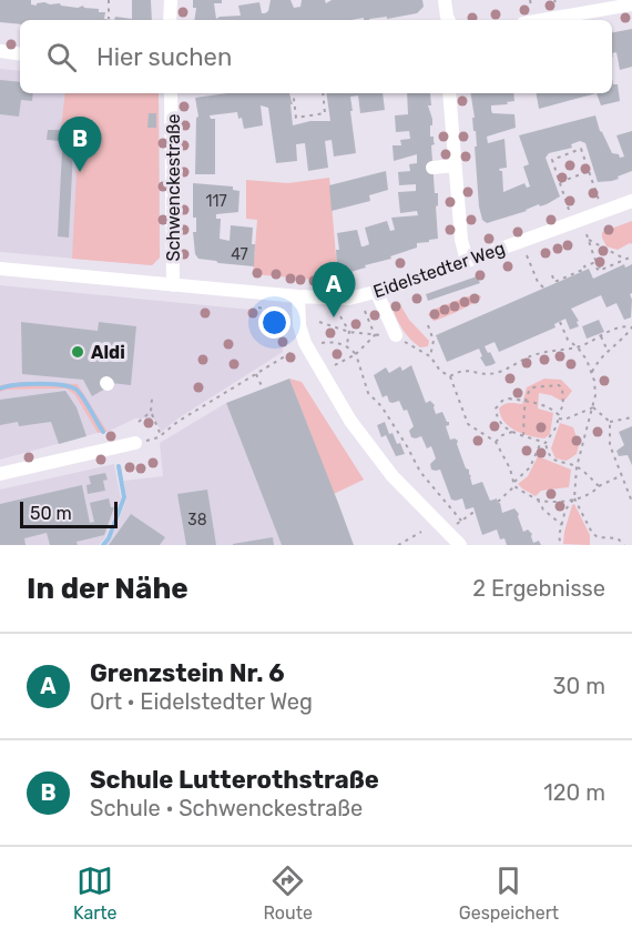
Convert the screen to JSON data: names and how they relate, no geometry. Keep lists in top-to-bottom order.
{
  "streets": {
    "street": ["Schwenckestraße", "Eidelstedter Weg"]
  },
  "crossings": [
    ["Schwenckestraße", "Eidelstedter Weg"]
  ],
  "places": ["Aldi"],
  "house_numbers": ["117", "47", "38"],
  "scale_bar": "50 m",
  "page": {
    "search": "Hier suchen",
    "pins": ["B", "A"],
    "scale": "50 m",
    "heading": ["In der Nähe", "2 Ergebnisse"],
    "list": [
      {
        "mark": "A",
        "name": "Grenzstein Nr. 6",
        "note": "Ort · Eidelstedter Weg",
        "value": "30 m"
      },
      {
        "mark": "B",
        "name": "Schule Lutterothstraße",
        "note": "Schule · Schwenckestraße",
        "value": "120 m"
      }
    ],
    "nav": ["Karte", "Route", "Gespeichert"]
  }
}
